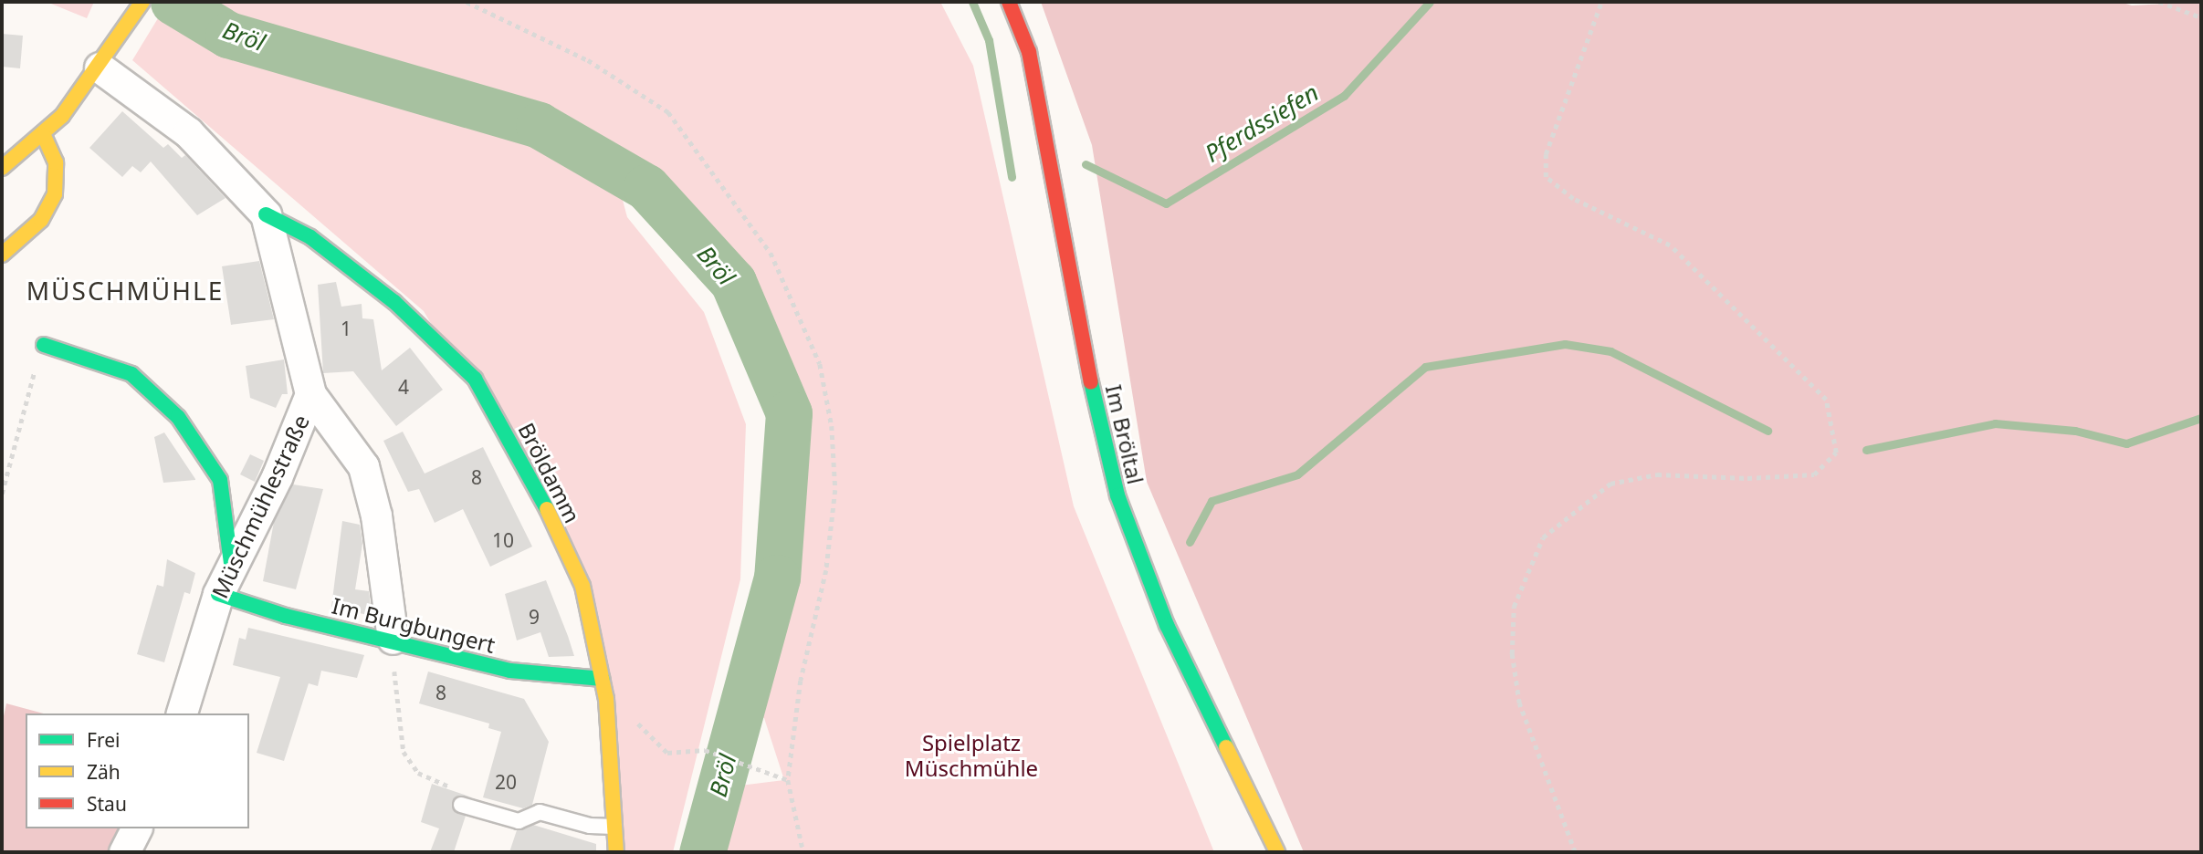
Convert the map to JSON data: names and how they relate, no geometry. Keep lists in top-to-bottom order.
{
  "streets": {
    "street": [
      "Im Bröltal",
      "Bröldamm",
      "Müschmühlestraße",
      "Im Burgbungert"
    ]
  },
  "crossings": [
    ["Bröldamm", "Müschmühlestraße"],
    ["Bröldamm", "Im Burgbungert"],
    ["Müschmühlestraße", "Im Burgbungert"]
  ],
  "districts": ["MÜSCHMÜHLE"],
  "water": ["Bröl", "Pferdssiefen"],
  "parks": ["Spielplatz Müschmühle"],
  "house_numbers": [
    "1",
    "4",
    "8",
    "10",
    "9",
    "8",
    "20"
  ],
  "legend": ["Frei", "Zäh", "Stau"]
}
